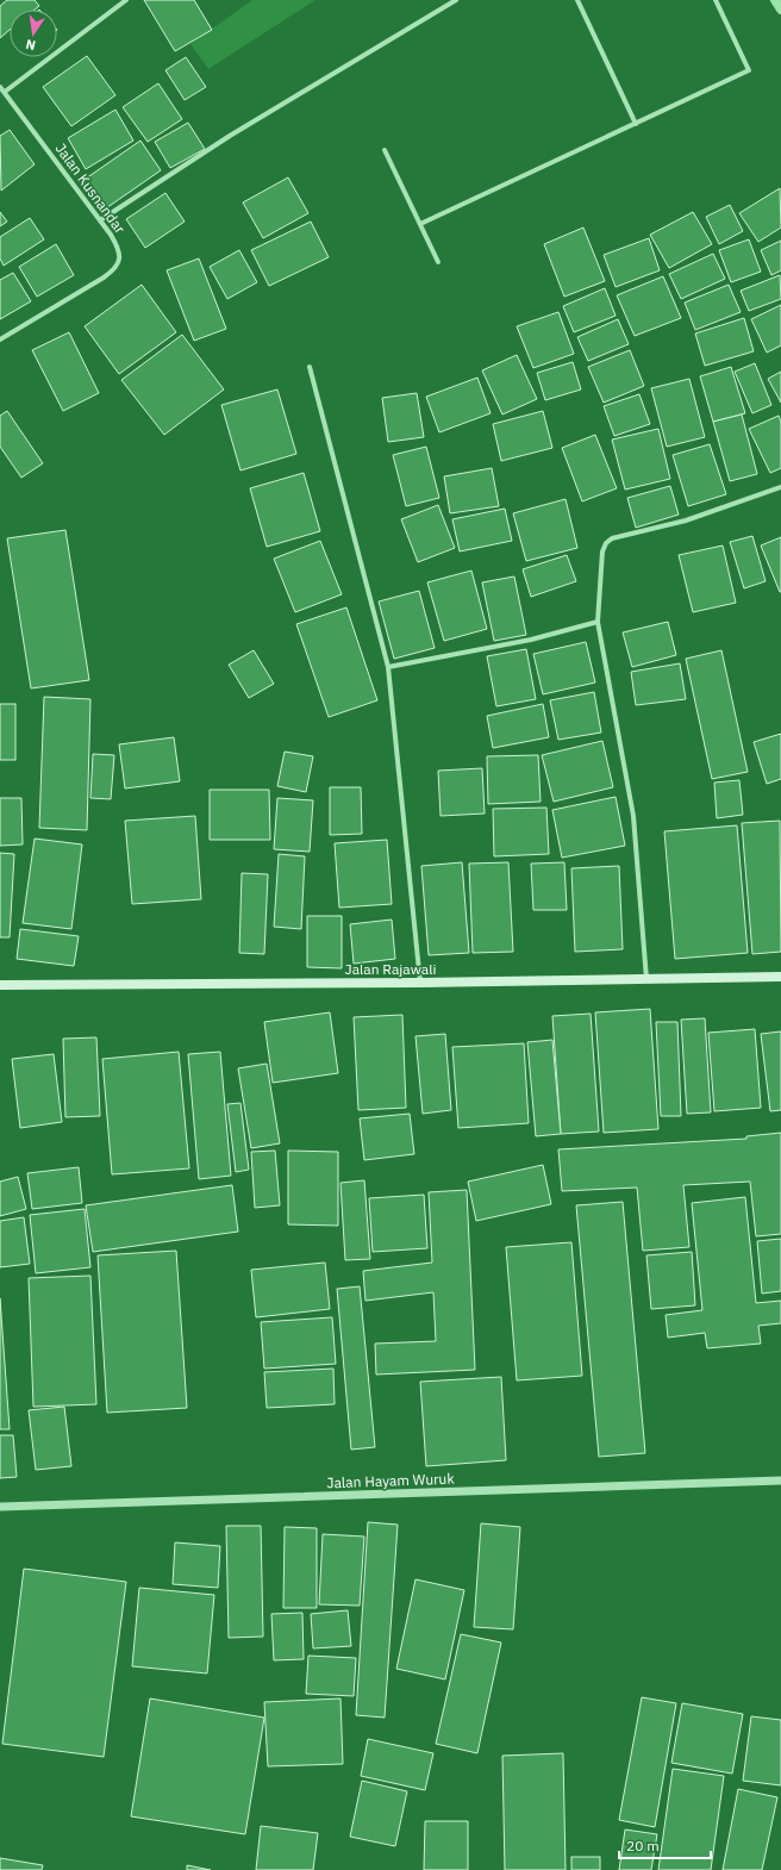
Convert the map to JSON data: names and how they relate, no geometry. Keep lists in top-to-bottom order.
{
  "streets": {
    "main road": ["Jalan Rajawali"],
    "street": ["Jalan Kusnandar", "Jalan Hayam Wuruk"]
  },
  "scale_bar": "20 m",
  "north": "bottom"
}
